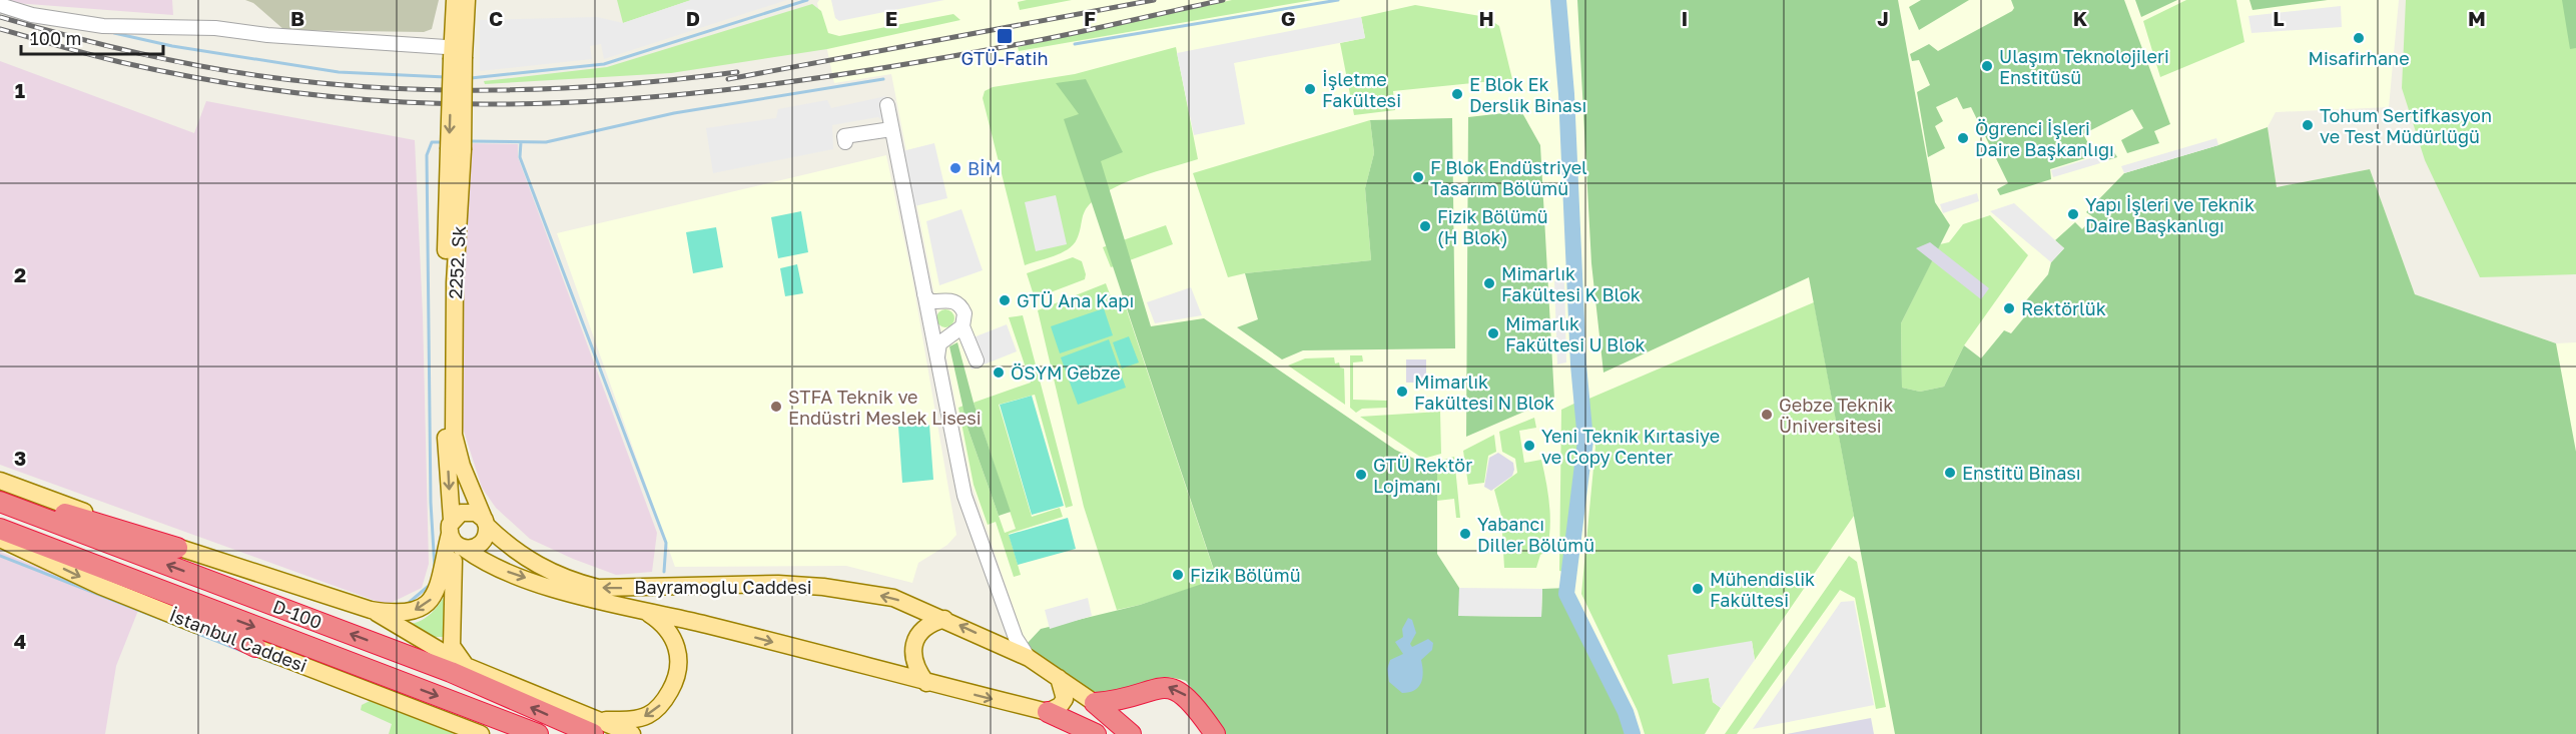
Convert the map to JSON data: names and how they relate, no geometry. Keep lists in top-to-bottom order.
{
  "streets": {
    "highway": ["D-100"],
    "main road": ["2252. Sk", "Bayramoğlu Caddesi", "İstanbul Caddesi"]
  },
  "crossings": [
    ["2252. Sk", "Bayramoğlu Caddesi"]
  ],
  "places": {
    "transit": ["GTÜ-Fatih"],
    "other": [
      "Misafirhane",
      "Ulaşım Teknolojileri Enstitüsü",
      "İşletme Fakültesi",
      "E Blok Ek Derslik Binası",
      "Tohum Sertifkasyon ve Test Müdürlüğü",
      "Öğrenci İşleri Daire Başkanlığı",
      "BİM",
      "F Blok Endüstriyel Tasarım Bölümü",
      "Yapı İşleri ve Teknik Daire Başkanlığı",
      "Fizik Bölümü (H Blok)",
      "Mimarlık Fakültesi K Blok",
      "GTÜ Ana Kapı",
      "Rektörlük",
      "Mimarlık Fakültesi U Blok",
      "ÖSYM Gebze",
      "Mimarlık Fakültesi N Blok",
      "STFA Teknik ve Endüstri Meslek Lisesi",
      "Gebze Teknik Üniversitesi",
      "Yeni Teknik Kırtasiye ve Copy Center",
      "Enstitü Binası",
      "GTÜ Rektör Lojmanı",
      "Yabancı Diller Bölümü",
      "Fizik Bölümü",
      "Mühendislik Fakültesi"
    ]
  },
  "scale_bar": "100 m",
  "grid": {
    "columns": [
      "B",
      "C",
      "D",
      "E",
      "F",
      "G",
      "H",
      "I",
      "J",
      "K",
      "L",
      "M"
    ],
    "rows": [
      "1",
      "2",
      "3",
      "4"
    ]
  }
}
